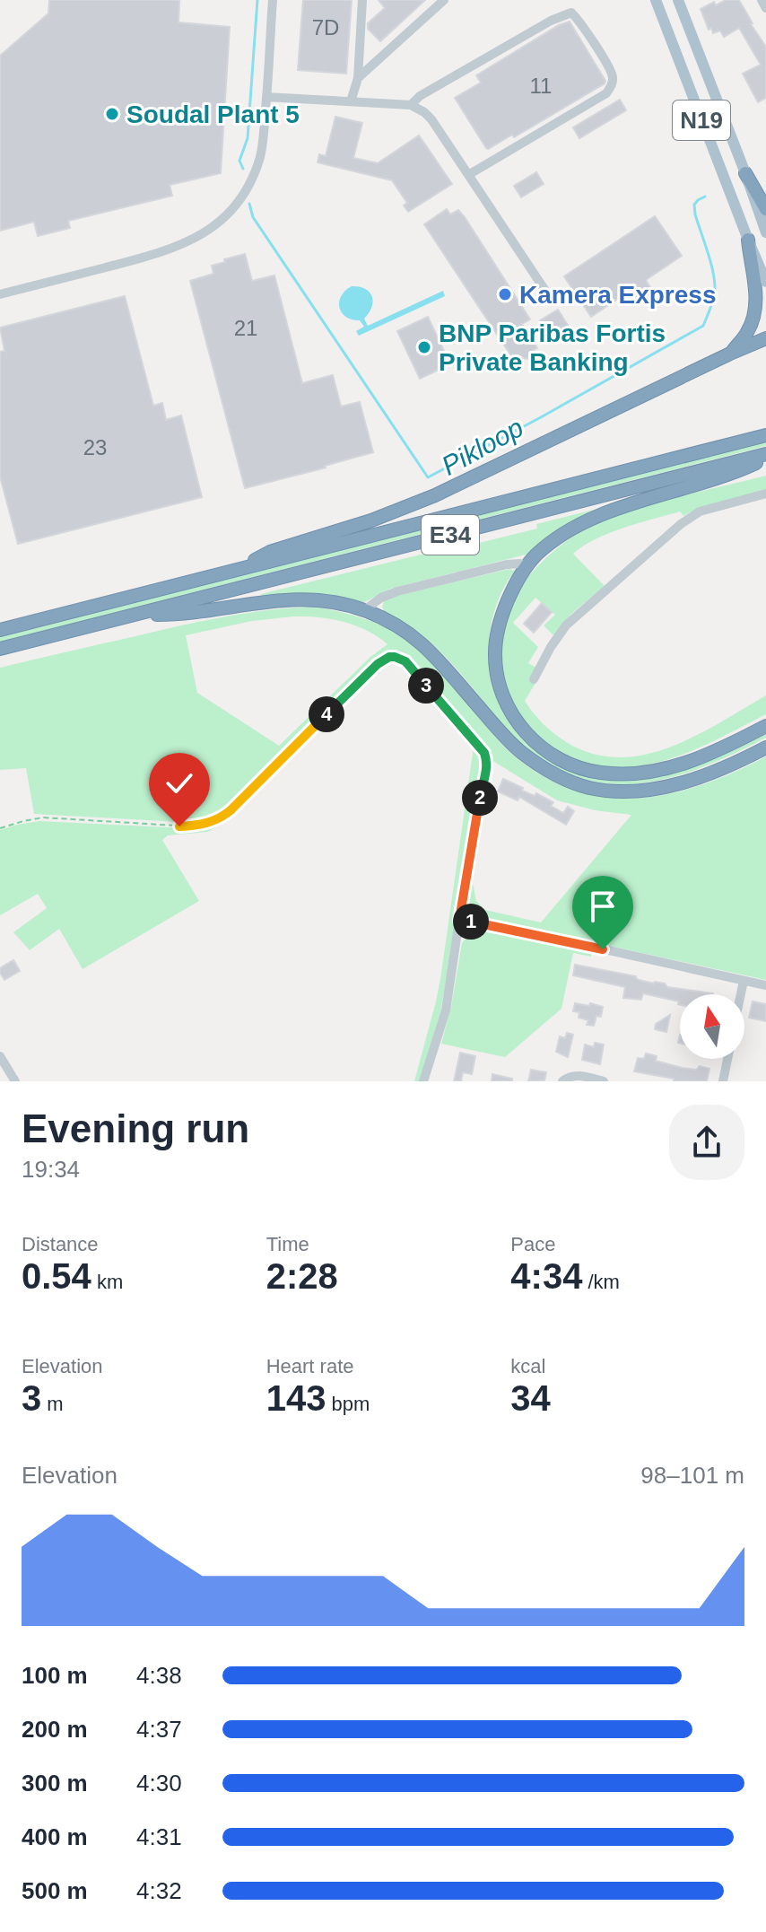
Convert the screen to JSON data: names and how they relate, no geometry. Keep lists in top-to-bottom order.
{
  "streets": {
    "highway": ["E34"],
    "main road": ["N19"]
  },
  "water": ["Pikloop"],
  "places": ["Soudal Plant 5", "Kamera Express", "BNP Paribas Fortis Private Banking"],
  "house_numbers": [
    "7D",
    "11",
    "21",
    "23"
  ],
  "north": "top",
  "page": {
    "pins": [
      "3",
      "4",
      "2",
      "1"
    ],
    "heading": ["Evening run", "19:34"],
    "stats": [
      ["Distance", "0.54 km"],
      ["Time", "2:28"],
      ["Pace", "4:34 /km"],
      ["Elevation", "3 m"],
      ["Heart rate", "143 bpm"],
      ["kcal", "34"]
    ],
    "chart": ["Elevation", "98–101 m"],
    "list": [
      {
        "name": "100 m",
        "note": "4:38"
      },
      {
        "name": "200 m",
        "note": "4:37"
      },
      {
        "name": "300 m",
        "note": "4:30"
      },
      {
        "name": "400 m",
        "note": "4:31"
      },
      {
        "name": "500 m",
        "note": "4:32"
      }
    ]
  }
}
